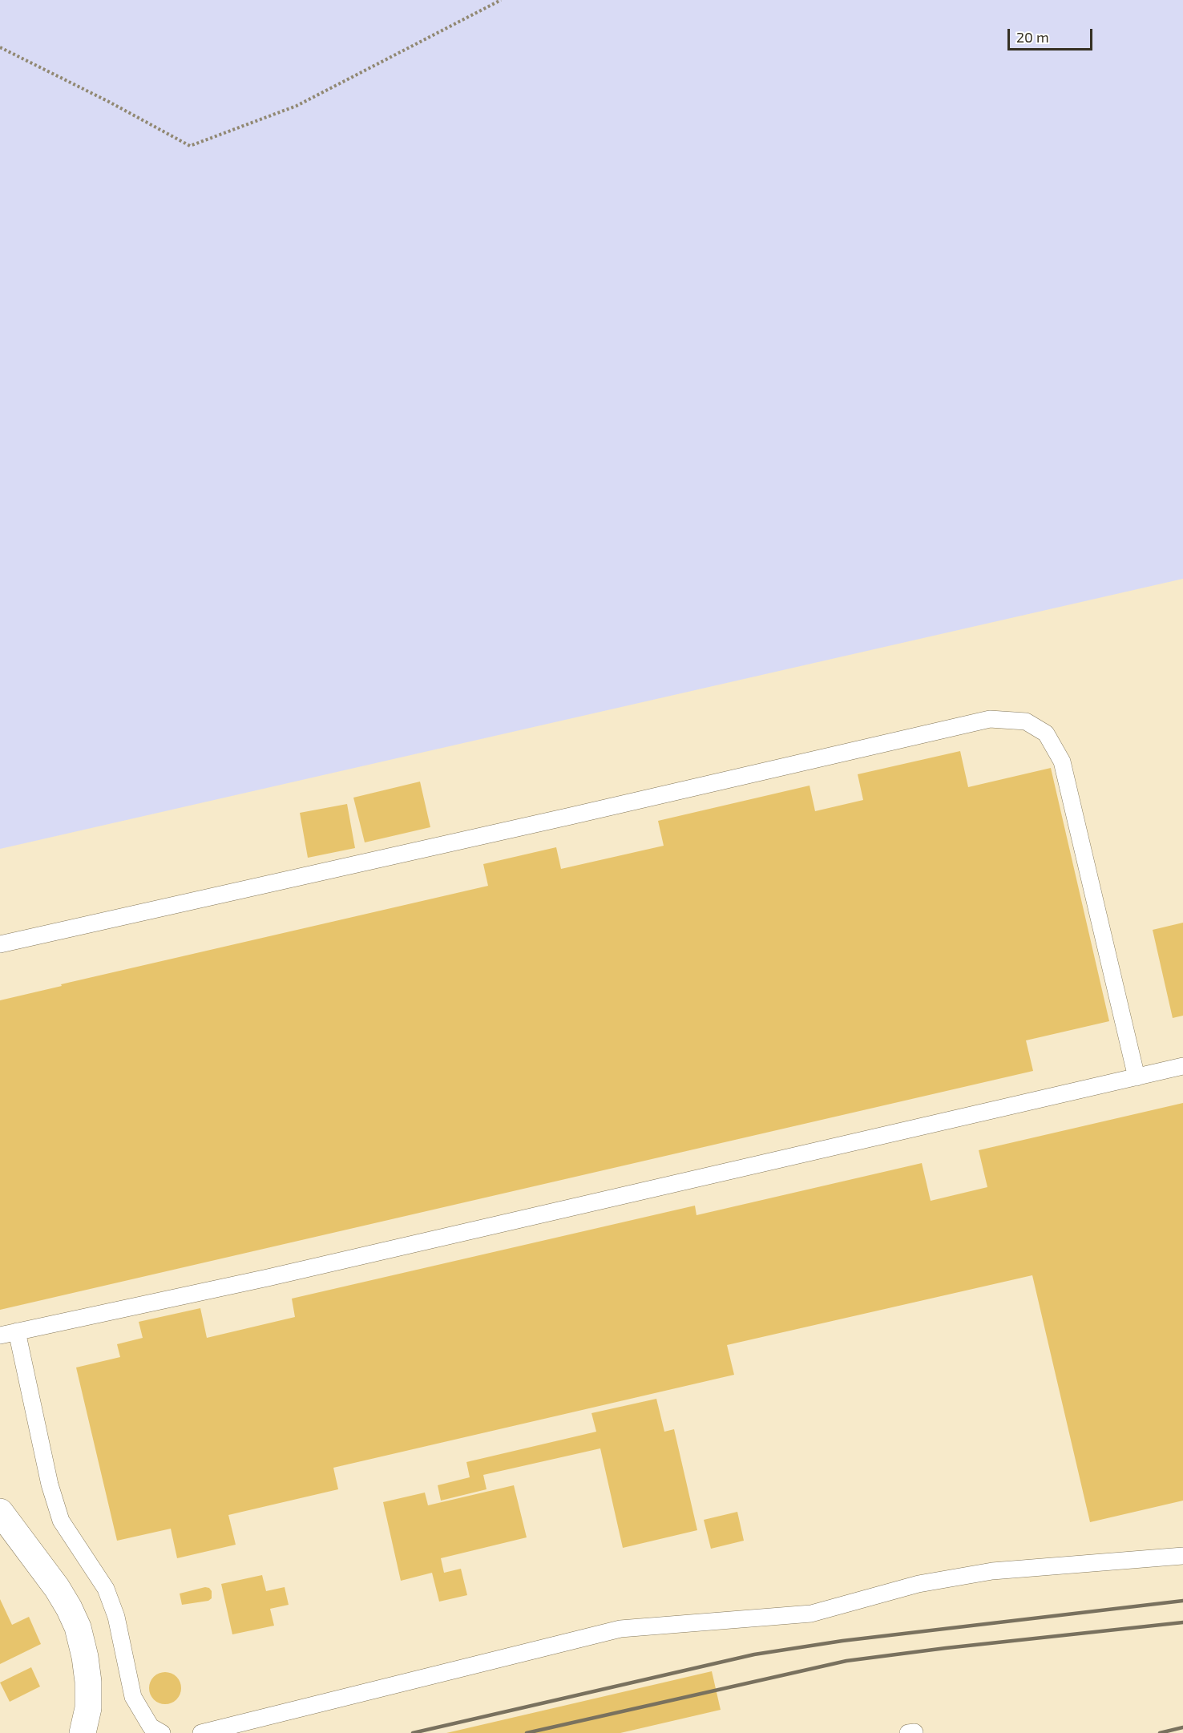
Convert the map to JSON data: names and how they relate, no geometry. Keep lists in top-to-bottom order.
{
  "scale_bar": "20 m"
}
